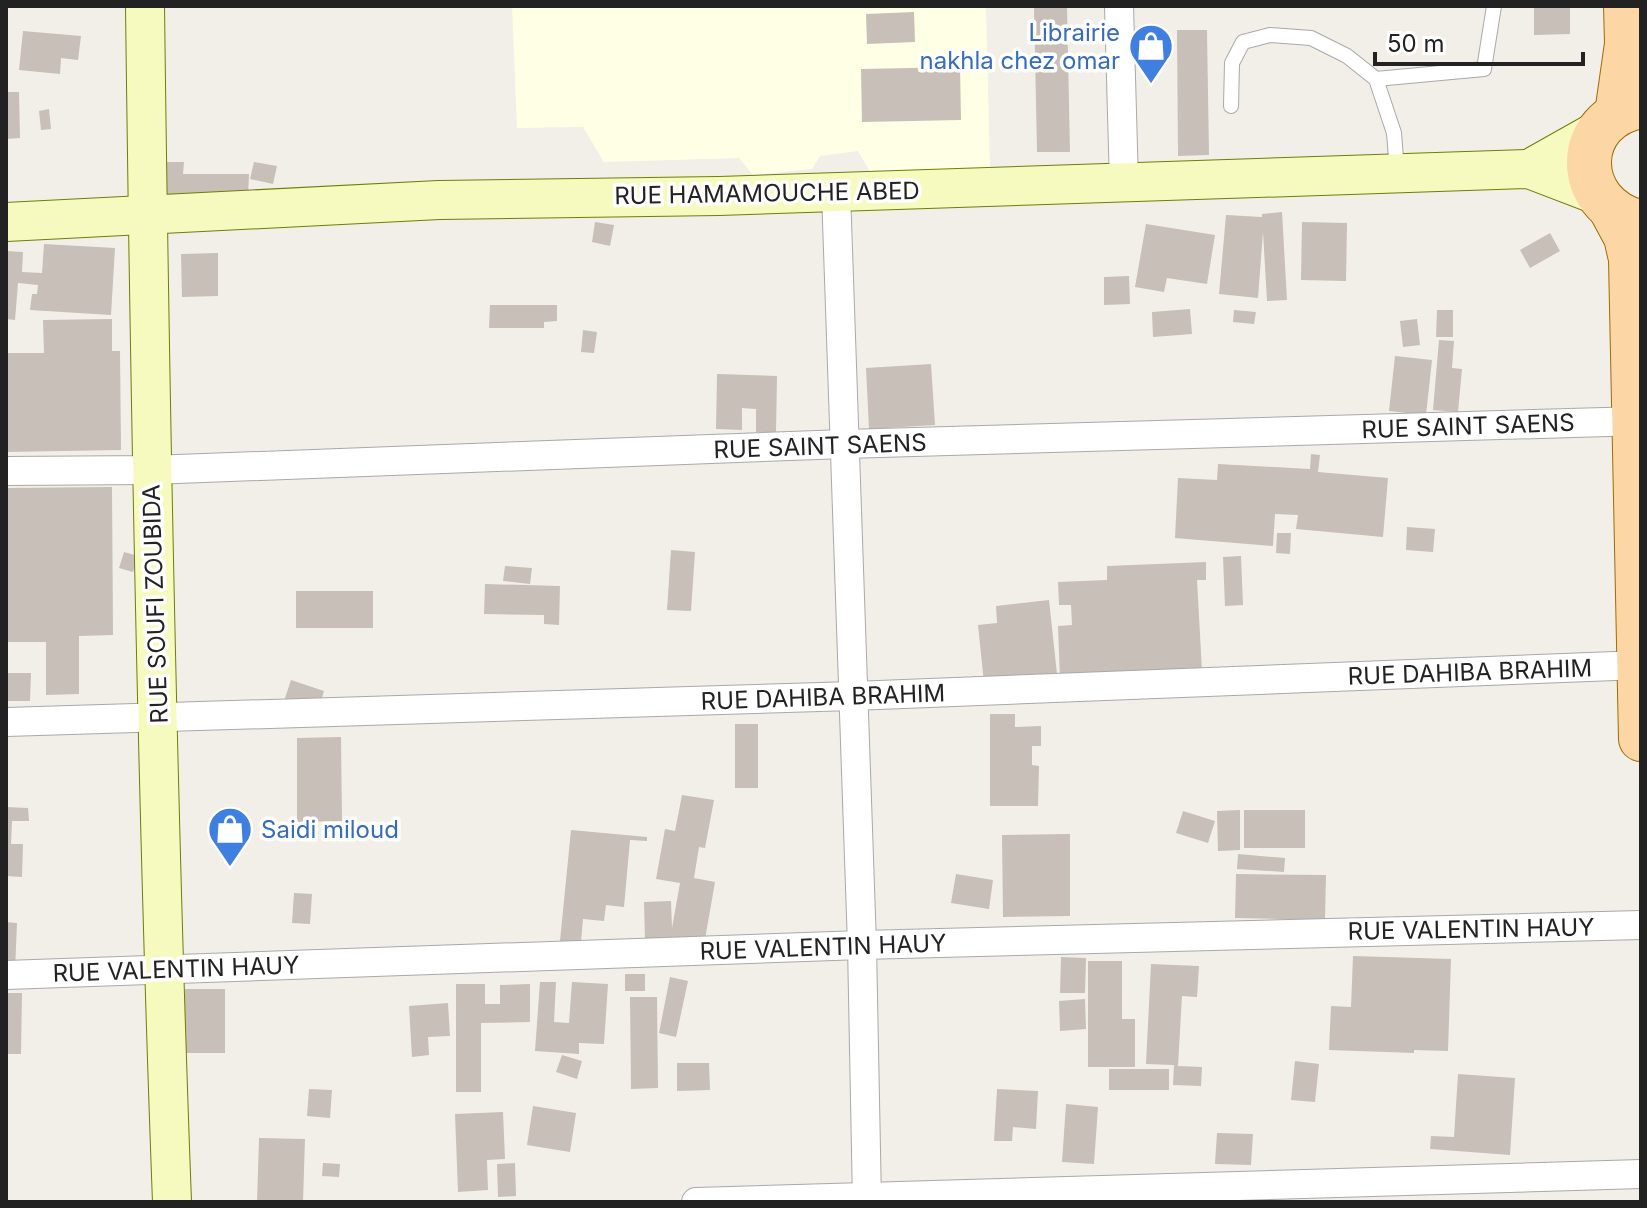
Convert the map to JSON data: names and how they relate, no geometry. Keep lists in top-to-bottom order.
{
  "streets": {
    "main road": ["RUE HAMAMOUCHE ABED", "RUE SOUFI ZOUBIDA"],
    "street": ["RUE SAINT SAENS", "RUE DAHIBA BRAHIM", "RUE VALENTIN HAUY"]
  },
  "crossings": [
    ["RUE HAMAMOUCHE ABED", "RUE SOUFI ZOUBIDA"],
    ["RUE SAINT SAENS", "RUE SOUFI ZOUBIDA"],
    ["RUE SOUFI ZOUBIDA", "RUE DAHIBA BRAHIM"],
    ["RUE SOUFI ZOUBIDA", "RUE VALENTIN HAUY"]
  ],
  "places": {
    "shop": ["Librairie nakhla chez omar", "Saidi miloud"]
  },
  "scale_bar": "50 m"
}
